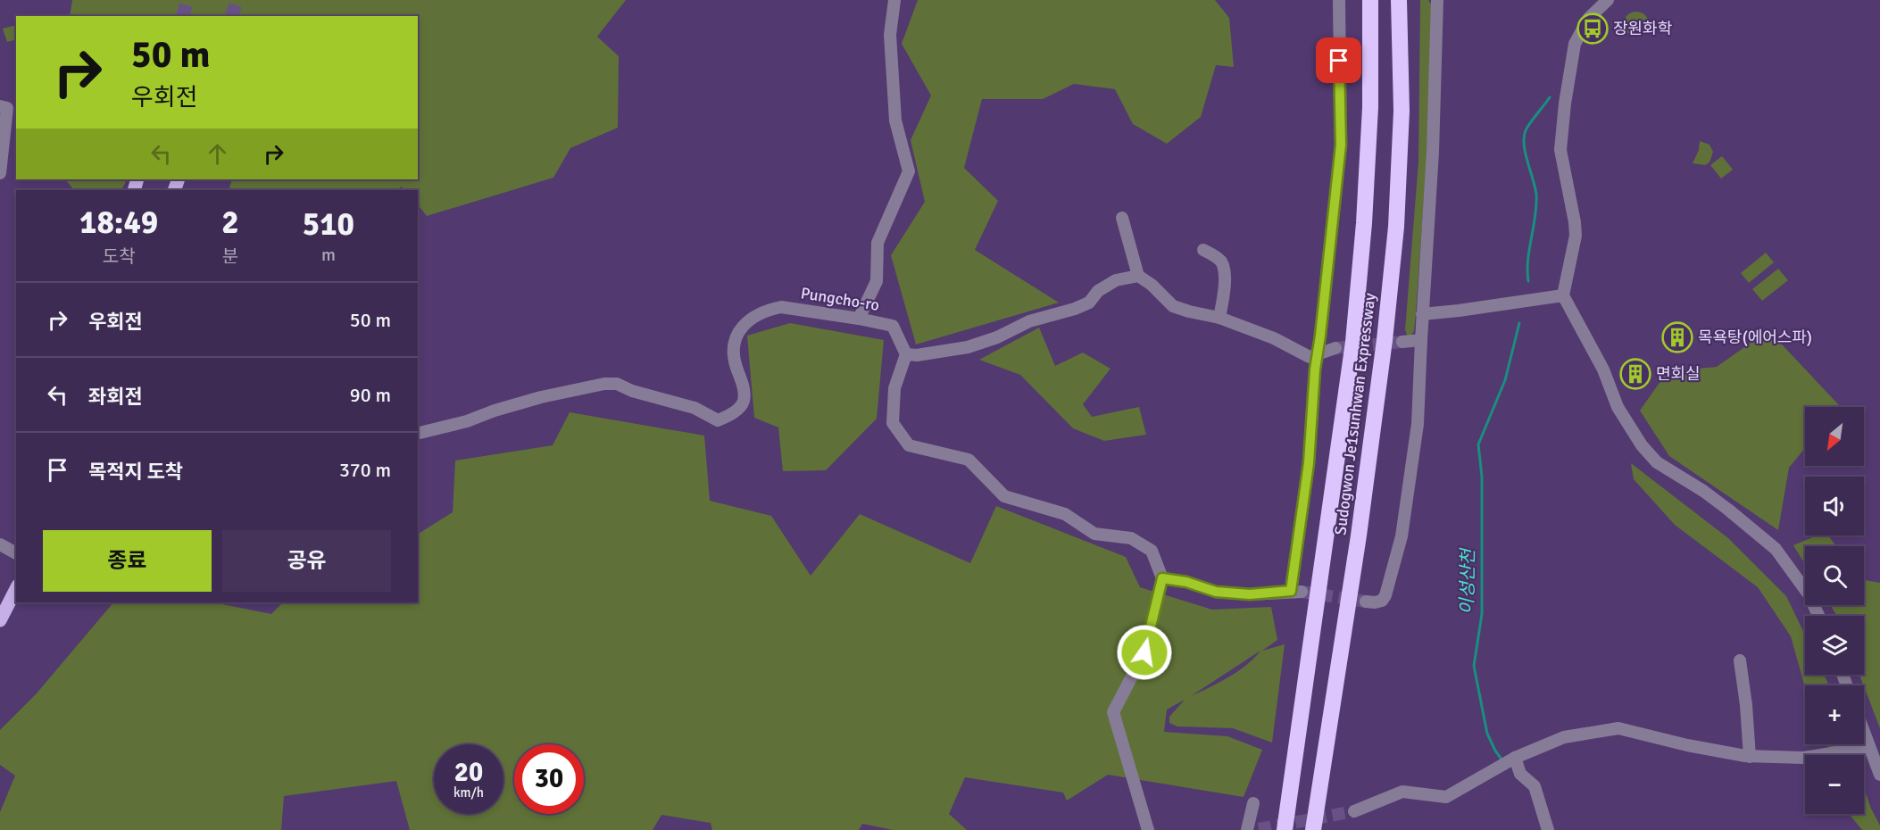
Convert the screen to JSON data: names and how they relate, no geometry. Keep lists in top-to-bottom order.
{
  "streets": {
    "highway": ["Sudogwon Je1sunhwan Expressway"],
    "street": ["Pungcho-ro"]
  },
  "water": ["이성산천"],
  "places": {
    "bus stop": ["장원화학"],
    "building": ["목욕탕(에어스파)", "면회실"]
  },
  "north": "bottom left",
  "page": {
    "turn": ["50 m", "우회전"],
    "eta": [
      "18:49",
      "도착",
      "2",
      "분",
      "510",
      "m"
    ],
    "list": [
      {
        "name": "우회전",
        "value": "50 m"
      },
      {
        "name": "좌회전",
        "value": "90 m"
      },
      {
        "name": "목적지 도착",
        "value": "370 m"
      }
    ],
    "map_buttons": ["+", "−"],
    "buttons": ["종료", "공유"],
    "speed": "20 km/h",
    "limit": "30"
  }
}
